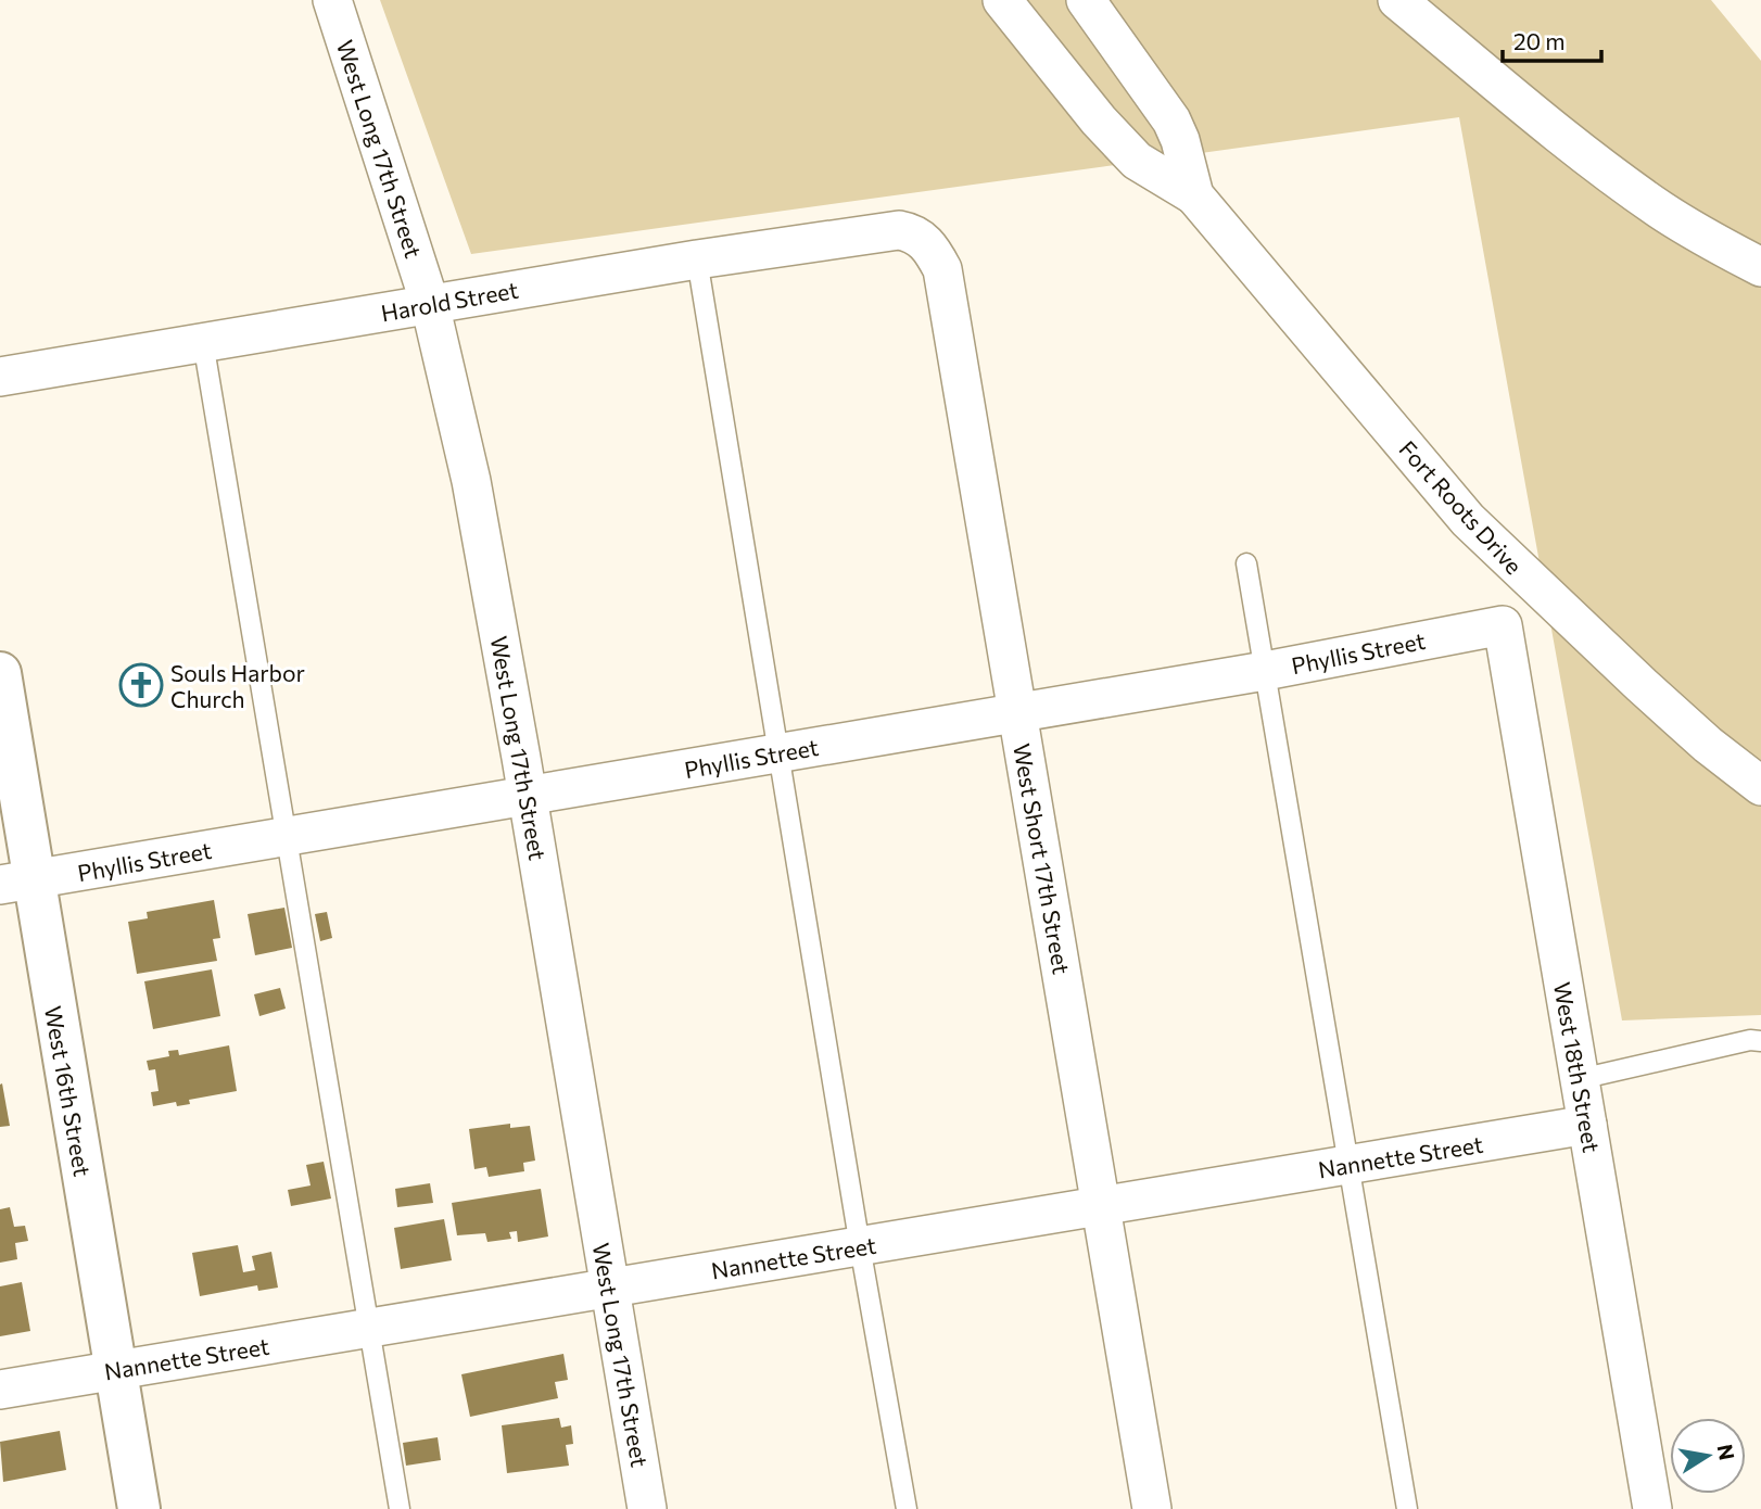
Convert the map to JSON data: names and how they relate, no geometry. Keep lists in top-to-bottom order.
{
  "streets": {
    "street": [
      "West Long 17th Street",
      "Harold Street",
      "Fort Roots Drive",
      "Phyllis Street",
      "West Short 17th Street",
      "West 18th Street",
      "West 16th Street",
      "Nannette Street"
    ]
  },
  "crossings": [
    ["West Long 17th Street", "Harold Street"],
    ["West Long 17th Street", "Phyllis Street"],
    ["West Long 17th Street", "Nannette Street"],
    ["Harold Street", "West Short 17th Street"],
    ["Phyllis Street", "West Short 17th Street"],
    ["Phyllis Street", "West 18th Street"],
    ["Phyllis Street", "West 16th Street"],
    ["West Short 17th Street", "Nannette Street"],
    ["West 18th Street", "Nannette Street"],
    ["West 16th Street", "Nannette Street"]
  ],
  "places": {
    "church": ["Souls Harbor Church"]
  },
  "scale_bar": "20 m",
  "north": "right"
}
